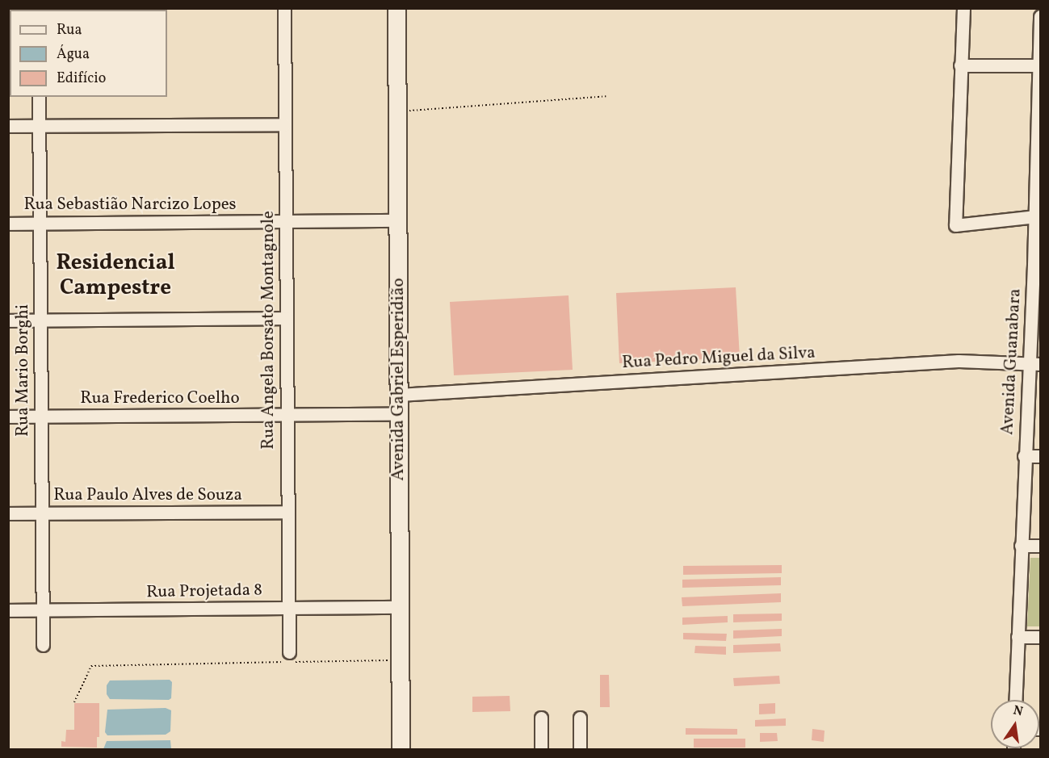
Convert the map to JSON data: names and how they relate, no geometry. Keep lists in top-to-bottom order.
{
  "streets": {
    "main road": ["Avenida Gabriel Esperidião"],
    "street": [
      "Rua Sebastião Narcizo Lopes",
      "Rua Angela Borsato Montagnole",
      "Rua Pedro Miguel da Silva",
      "Avenida Guanabara",
      "Rua Mario Borghi",
      "Rua Frederico Coelho",
      "Rua Paulo Alves de Souza",
      "Rua Projetada 8"
    ]
  },
  "crossings": [
    ["Rua Sebastião Narcizo Lopes", "Rua Angela Borsato Montagnole"],
    ["Rua Sebastião Narcizo Lopes", "Rua Mario Borghi"],
    ["Rua Sebastião Narcizo Lopes", "Avenida Gabriel Esperidião"],
    ["Rua Angela Borsato Montagnole", "Rua Frederico Coelho"],
    ["Rua Angela Borsato Montagnole", "Rua Paulo Alves de Souza"],
    ["Rua Angela Borsato Montagnole", "Rua Projetada 8"],
    ["Rua Pedro Miguel da Silva", "Avenida Guanabara"],
    ["Rua Pedro Miguel da Silva", "Avenida Gabriel Esperidião"],
    ["Rua Mario Borghi", "Rua Frederico Coelho"],
    ["Rua Mario Borghi", "Rua Paulo Alves de Souza"],
    ["Rua Mario Borghi", "Rua Projetada 8"],
    ["Avenida Gabriel Esperidião", "Rua Frederico Coelho"],
    ["Avenida Gabriel Esperidião", "Rua Projetada 8"]
  ],
  "districts": ["Residencial Campestre"],
  "legend": ["Rua", "Água", "Edifício"],
  "north": "top"
}
